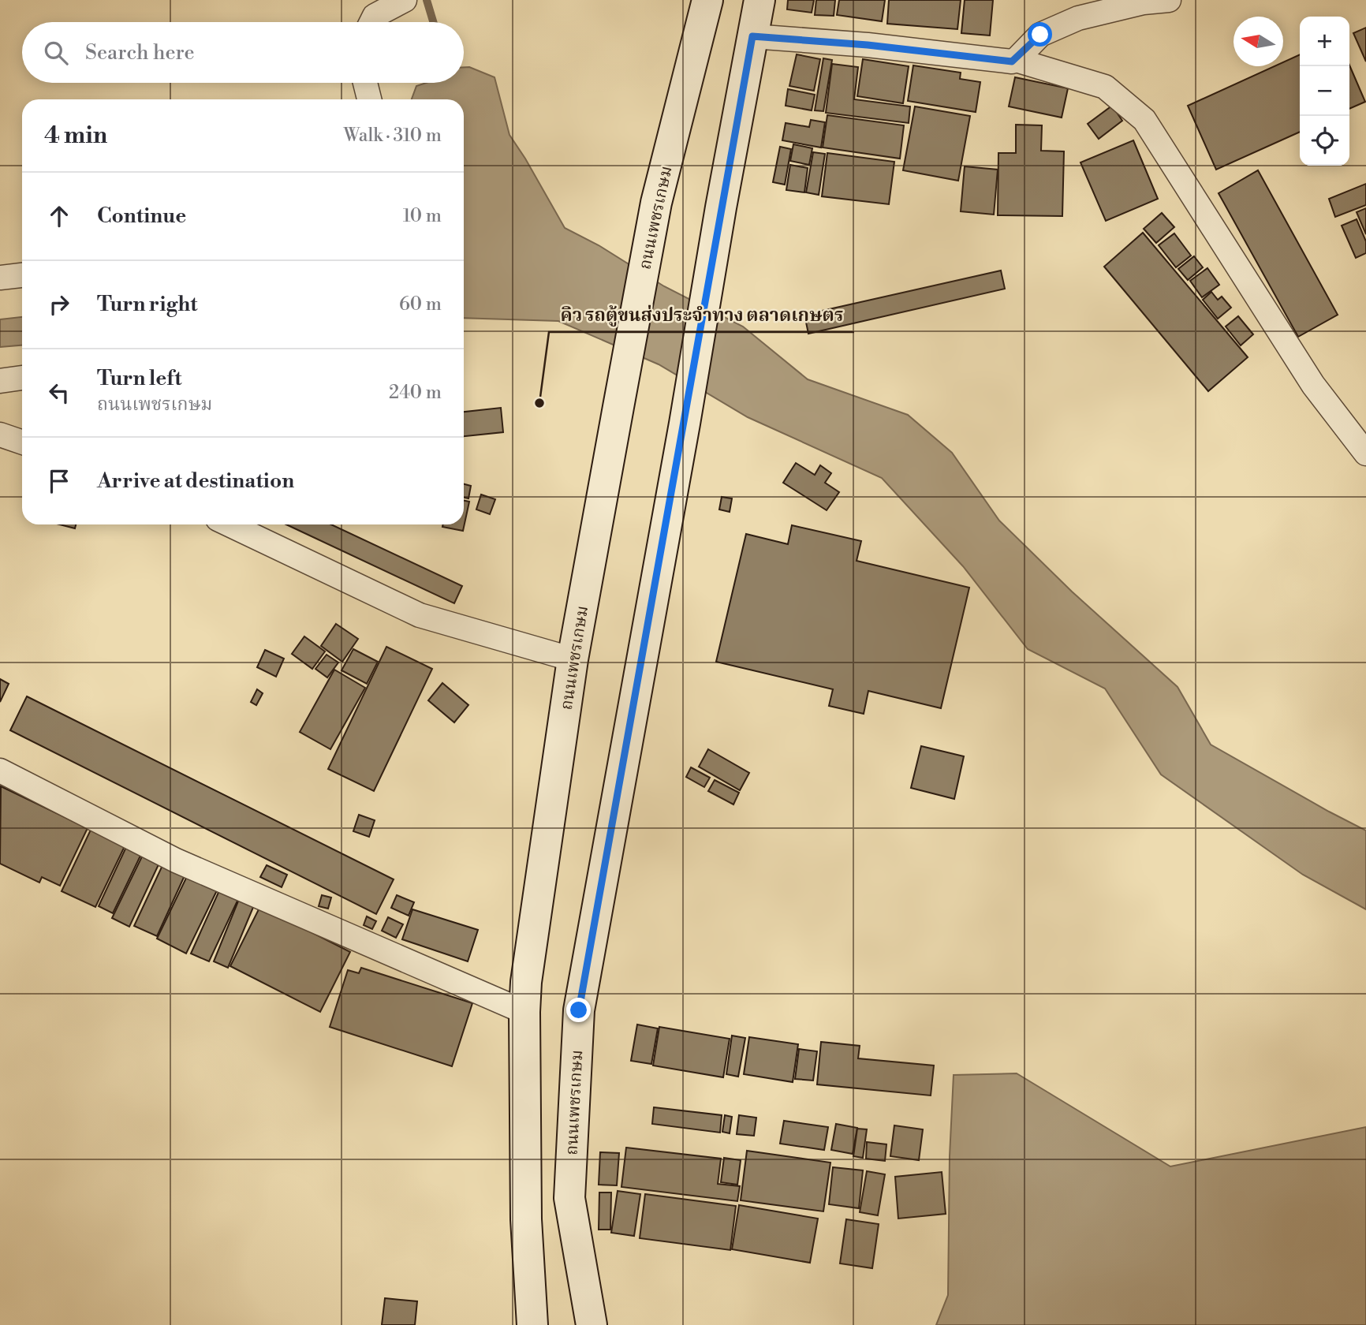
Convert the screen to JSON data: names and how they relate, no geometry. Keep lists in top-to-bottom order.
{
  "streets": {
    "main road": ["ถนนเพชรเกษม"]
  },
  "places": ["คิว รถตู้ขนส่งประจำทาง ตลาดเกษตร"],
  "north": "left",
  "page": {
    "map_buttons": ["+", "−"],
    "search": "Search here",
    "heading": ["4 min", "Walk · 310 m"],
    "list": [
      ["Continue", "10 m"],
      ["Turn right", "60 m"],
      ["Turn left", "ถนนเพชรเกษม", "240 m"],
      "Arrive at destination"
    ]
  }
}
